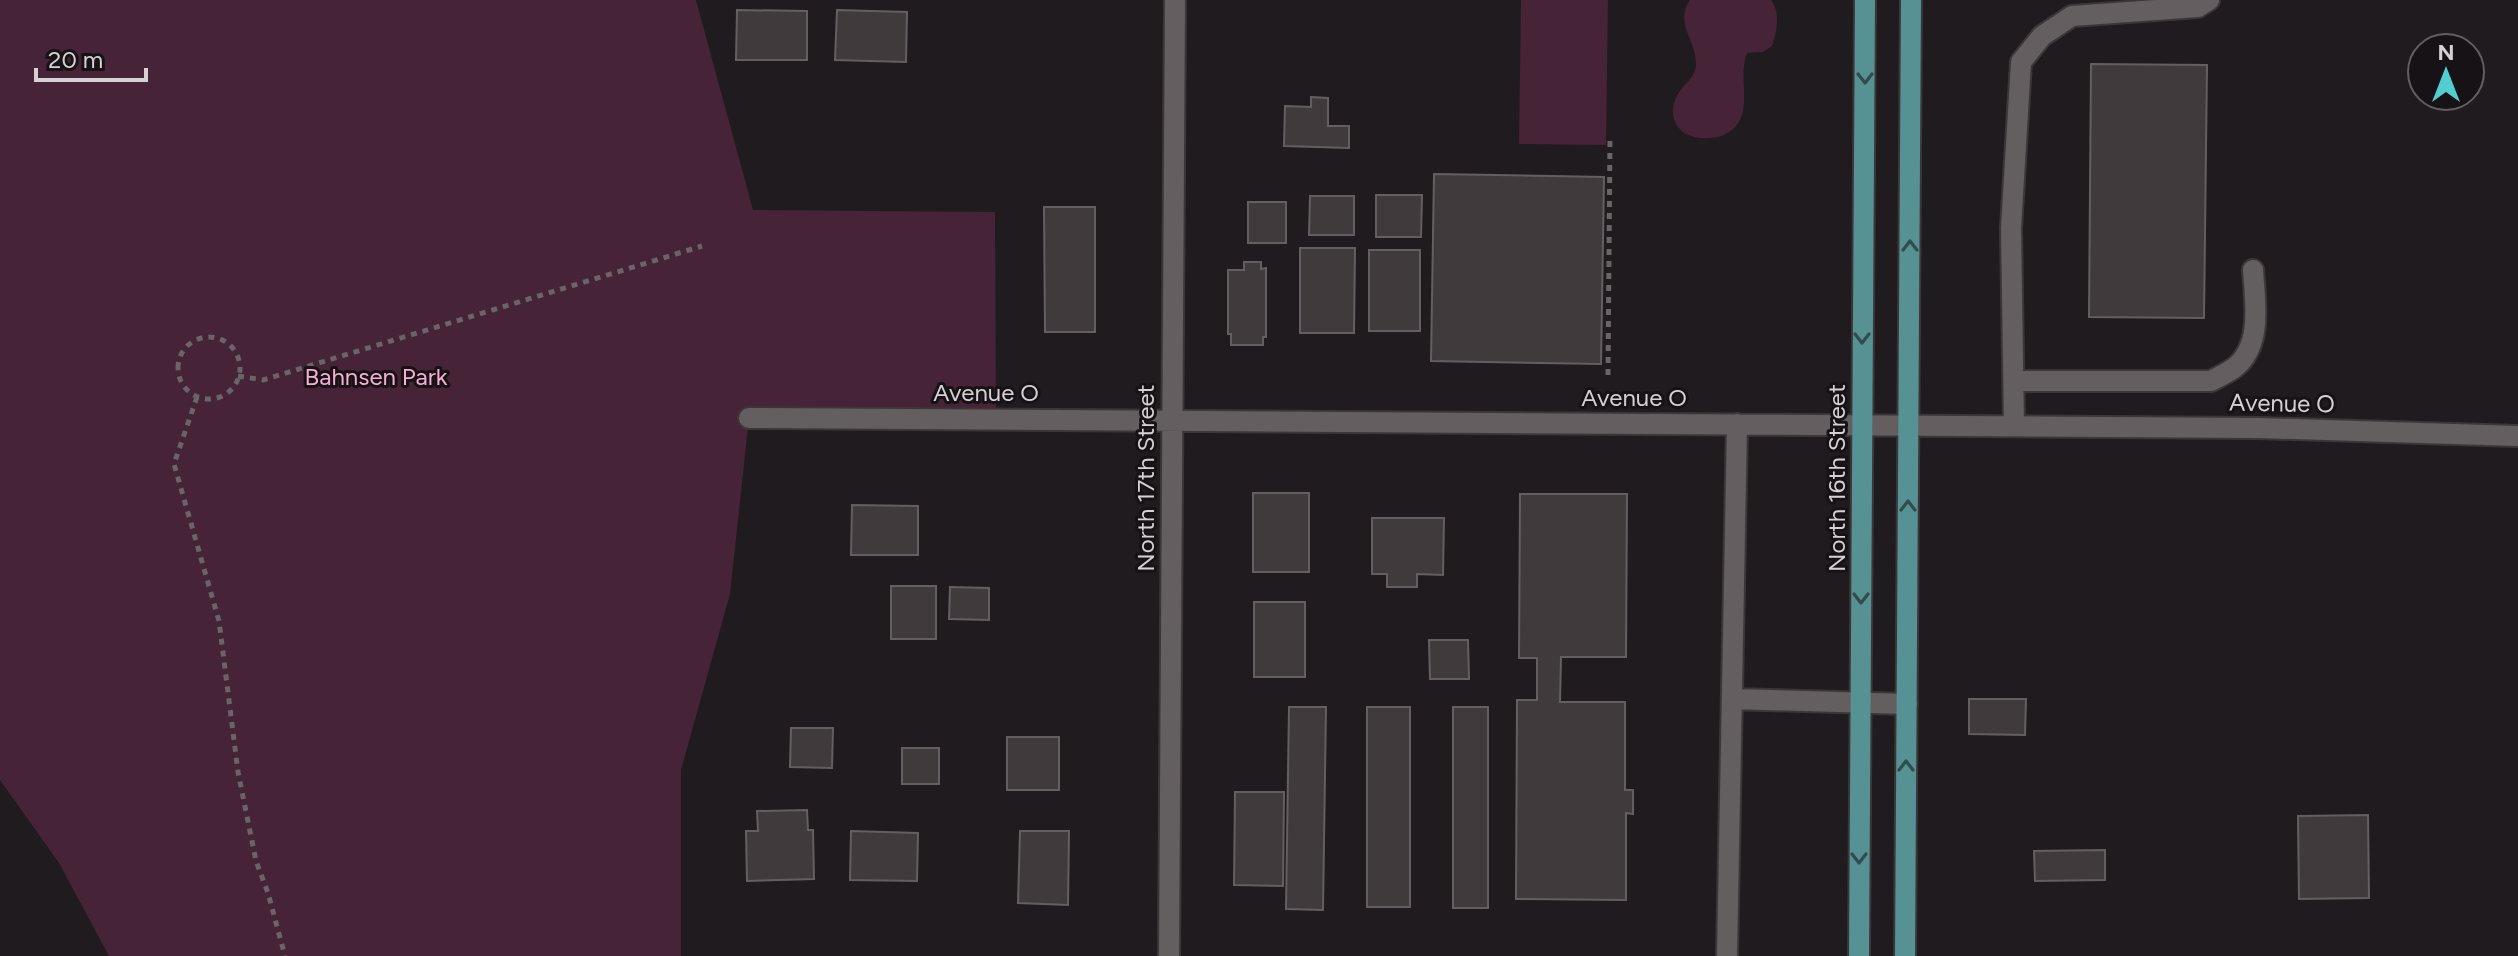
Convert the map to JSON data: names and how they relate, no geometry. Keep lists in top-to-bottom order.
{
  "streets": {
    "main road": ["North 16th Street"],
    "street": ["Avenue O", "North 17th Street"]
  },
  "crossings": [
    ["Avenue O", "North 17th Street"],
    ["Avenue O", "North 16th Street"]
  ],
  "parks": ["Bahnsen Park"],
  "scale_bar": "20 m",
  "north": "top"
}
